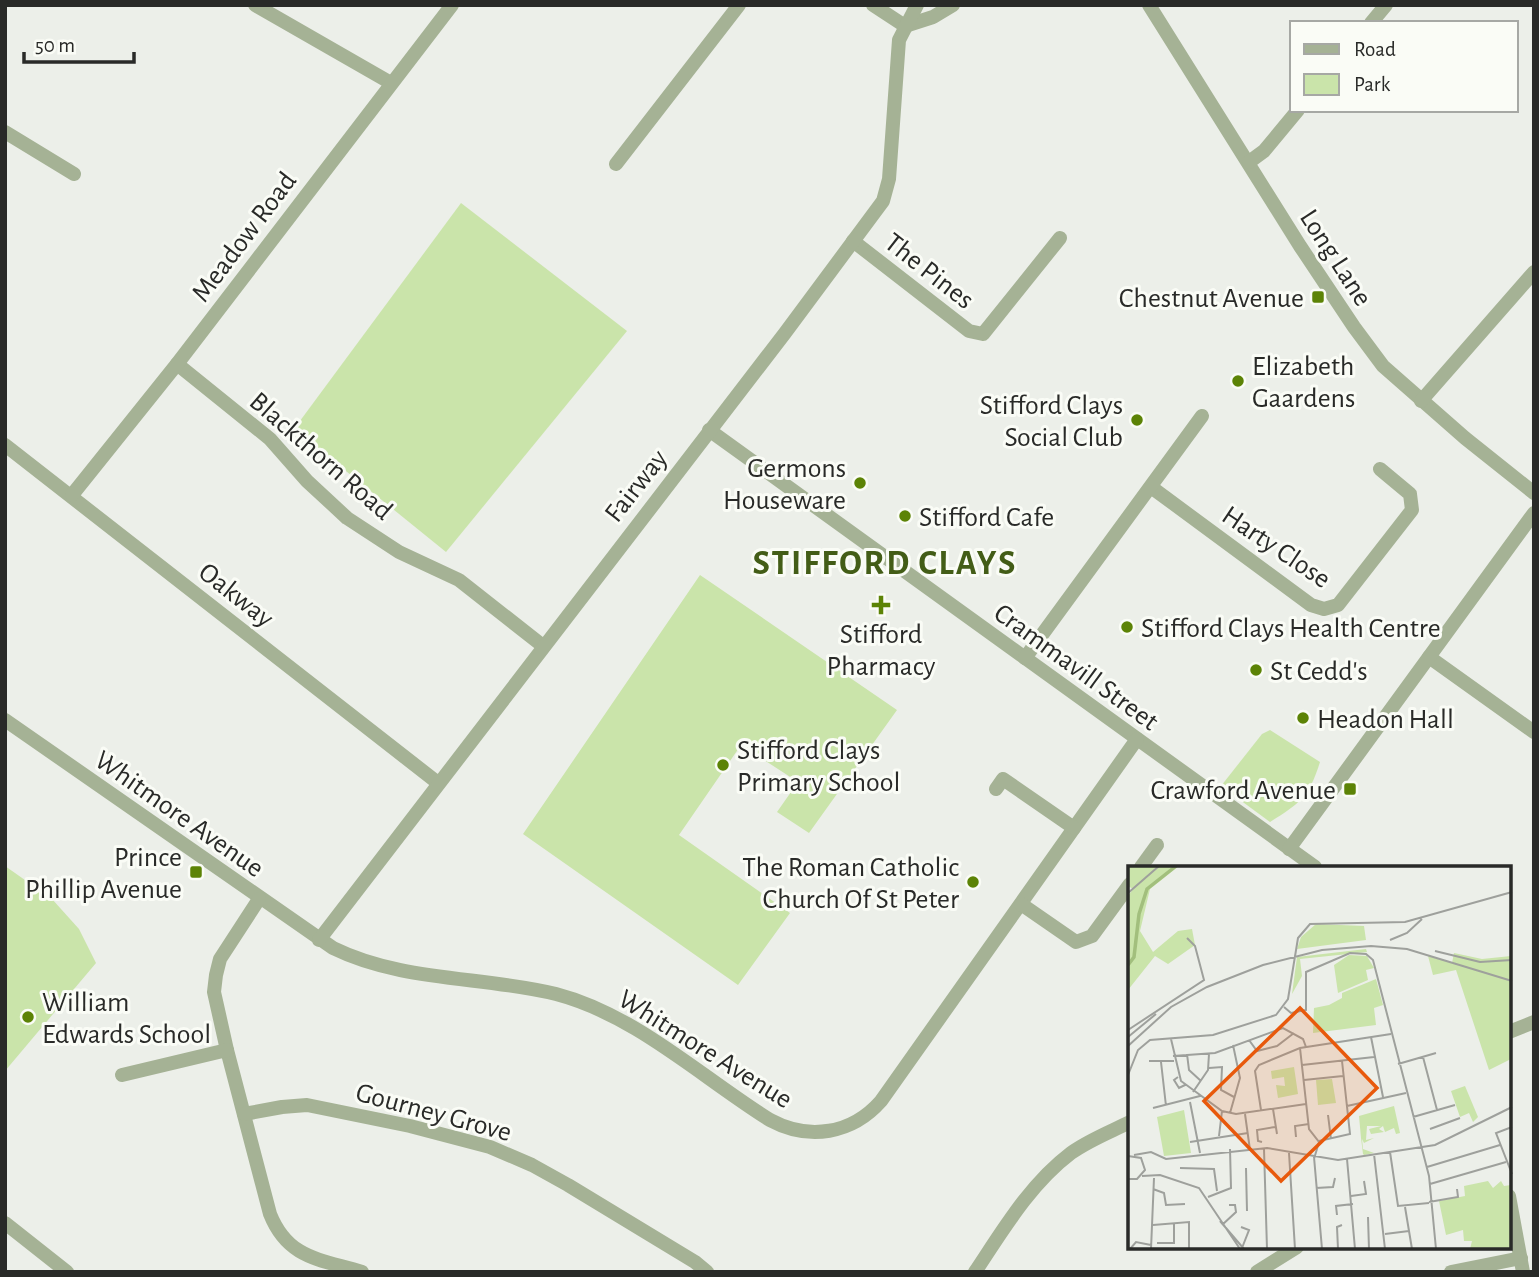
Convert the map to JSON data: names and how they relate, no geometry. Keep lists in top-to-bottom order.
{
  "streets": {
    "street": [
      "Meadow Road",
      "Long Lane",
      "The Pines",
      "Blackthorn Road",
      "Fairway",
      "Harty Close",
      "Oakway",
      "Crammavill Street",
      "Whitmore Avenue",
      "Gourney Grove"
    ]
  },
  "crossings": [
    ["Meadow Road", "Blackthorn Road"],
    ["Meadow Road", "Oakway"],
    ["The Pines", "Fairway"],
    ["Blackthorn Road", "Fairway"],
    ["Fairway", "Oakway"],
    ["Fairway", "Crammavill Street"],
    ["Fairway", "Whitmore Avenue"],
    ["Crammavill Street", "Whitmore Avenue"]
  ],
  "districts": ["STIFFORD CLAYS"],
  "places": {
    "transit": ["Chestnut Avenue", "Crawford Avenue", "Prince Phillip Avenue"],
    "other": [
      "Elizabeth Gaardens",
      "Stifford Clays Social Club",
      "Germons Houseware",
      "Stifford Cafe",
      "Stifford Clays Health Centre",
      "St Cedd's",
      "Headon Hall",
      "Stifford Clays Primary School",
      "The Roman Catholic Church Of St Peter",
      "William Edwards School"
    ],
    "health": ["Stifford Pharmacy"]
  },
  "legend": ["Road", "Park"],
  "scale_bar": "50 m"
}
